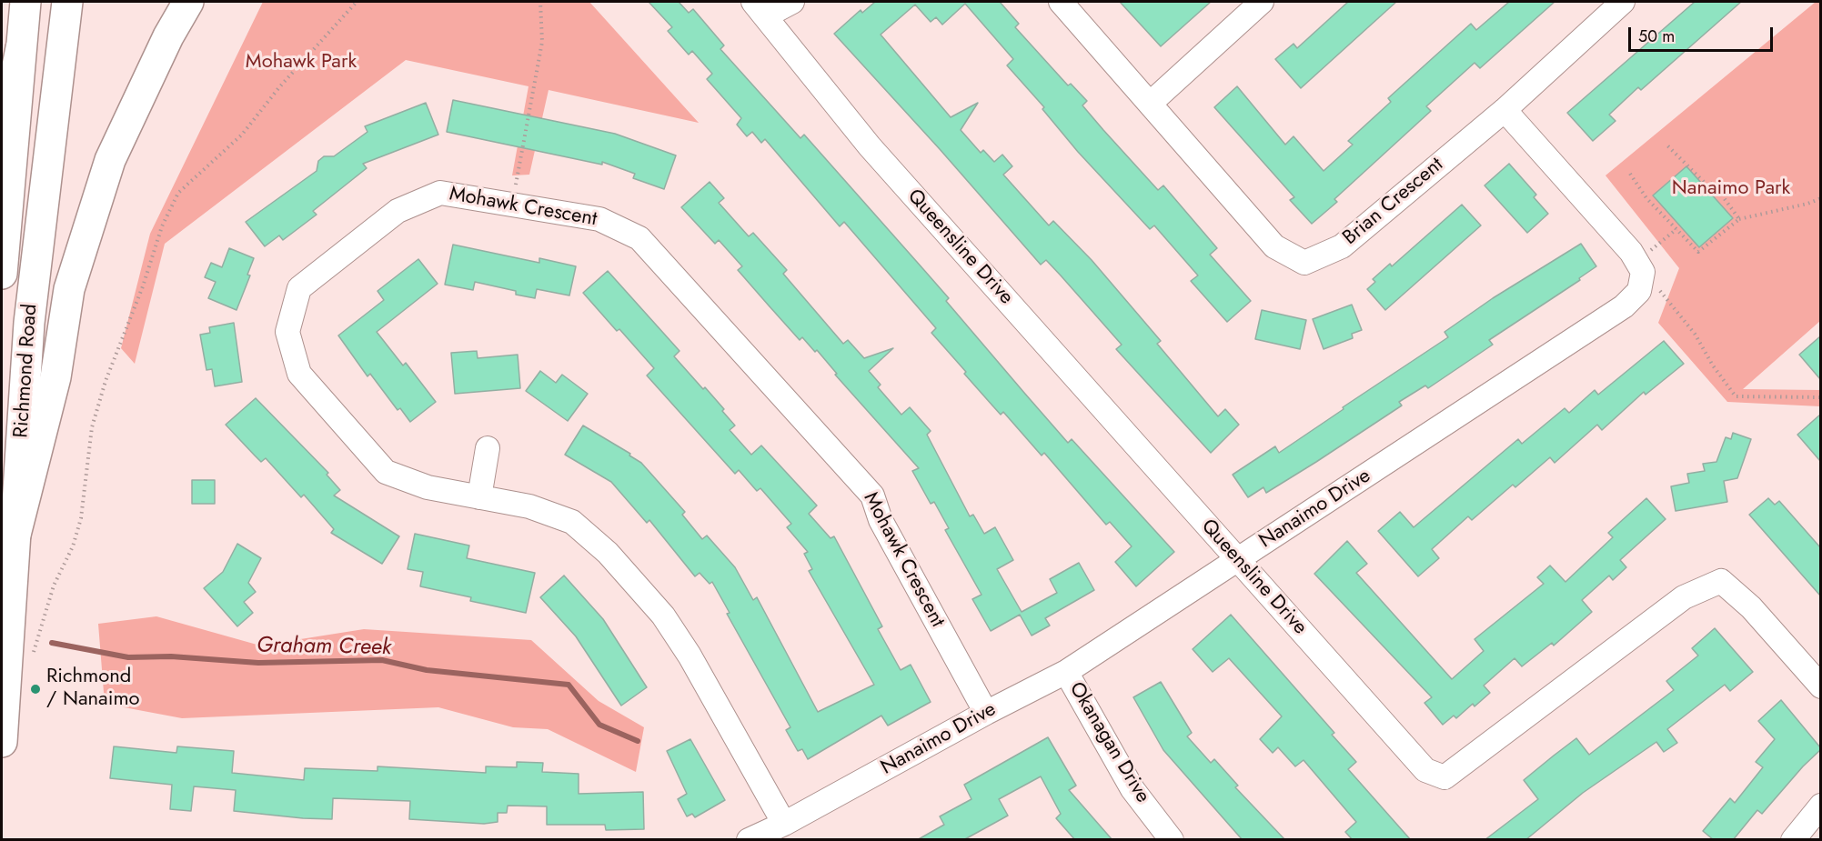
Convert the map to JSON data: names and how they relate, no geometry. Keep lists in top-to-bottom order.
{
  "streets": {
    "main road": ["Richmond Road"],
    "street": [
      "Brian Crescent",
      "Mohawk Crescent",
      "Queensline Drive",
      "Nanaimo Drive",
      "Okanagan Drive"
    ]
  },
  "crossings": [
    ["Mohawk Crescent", "Nanaimo Drive"],
    ["Queensline Drive", "Nanaimo Drive"],
    ["Nanaimo Drive", "Okanagan Drive"]
  ],
  "water": ["Graham Creek"],
  "parks": ["Mohawk Park", "Nanaimo Park"],
  "places": ["Richmond / Nanaimo"],
  "scale_bar": "50 m"
}
